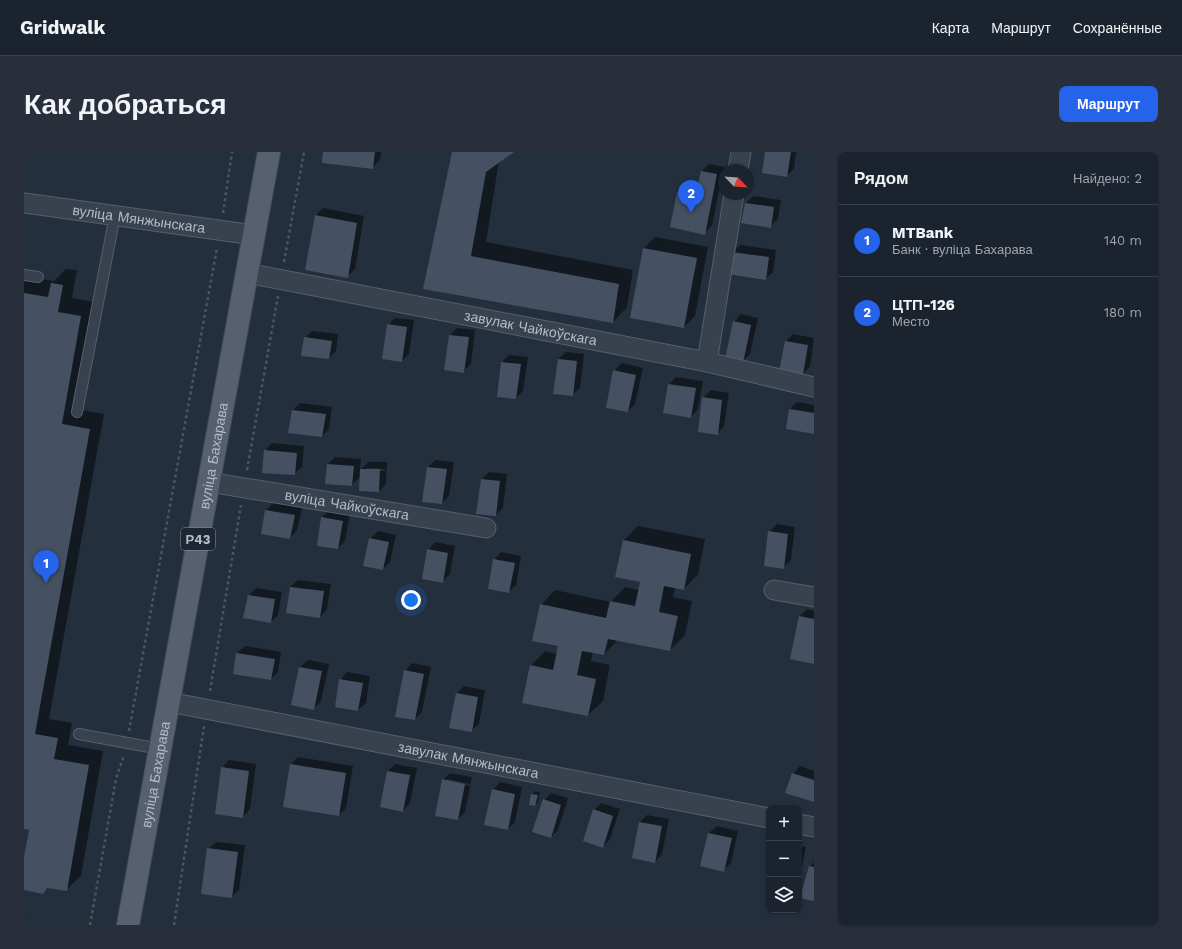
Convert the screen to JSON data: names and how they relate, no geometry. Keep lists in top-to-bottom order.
{
  "streets": {
    "main road": ["вуліца Бахарава", "Р43"],
    "street": [
      "вуліца Мянжынскага",
      "завулак Чайкоўскага",
      "вуліца Чайкоўскага",
      "завулак Мянжынскага"
    ]
  },
  "crossings": [
    ["вуліца Мянжынскага", "вуліца Бахарава"],
    ["завулак Чайкоўскага", "вуліца Бахарава"],
    ["вуліца Бахарава", "вуліца Чайкоўскага"],
    ["вуліца Бахарава", "завулак Мянжынскага"]
  ],
  "north": "bottom right",
  "page": {
    "header": "Gridwalk",
    "nav": ["Карта", "Маршрут", "Сохранённые"],
    "buttons": "Маршрут",
    "title": "Как добраться",
    "heading": ["Рядом", "Найдено: 2"],
    "pins": ["2", "1"],
    "list": [
      {
        "mark": "1",
        "name": "MTBank",
        "note": "Банк · вуліца Бахарава",
        "value": "140 m"
      },
      {
        "mark": "2",
        "name": "ЦТП-126",
        "note": "Место",
        "value": "180 m"
      }
    ],
    "map_buttons": ["+", "−"]
  }
}
